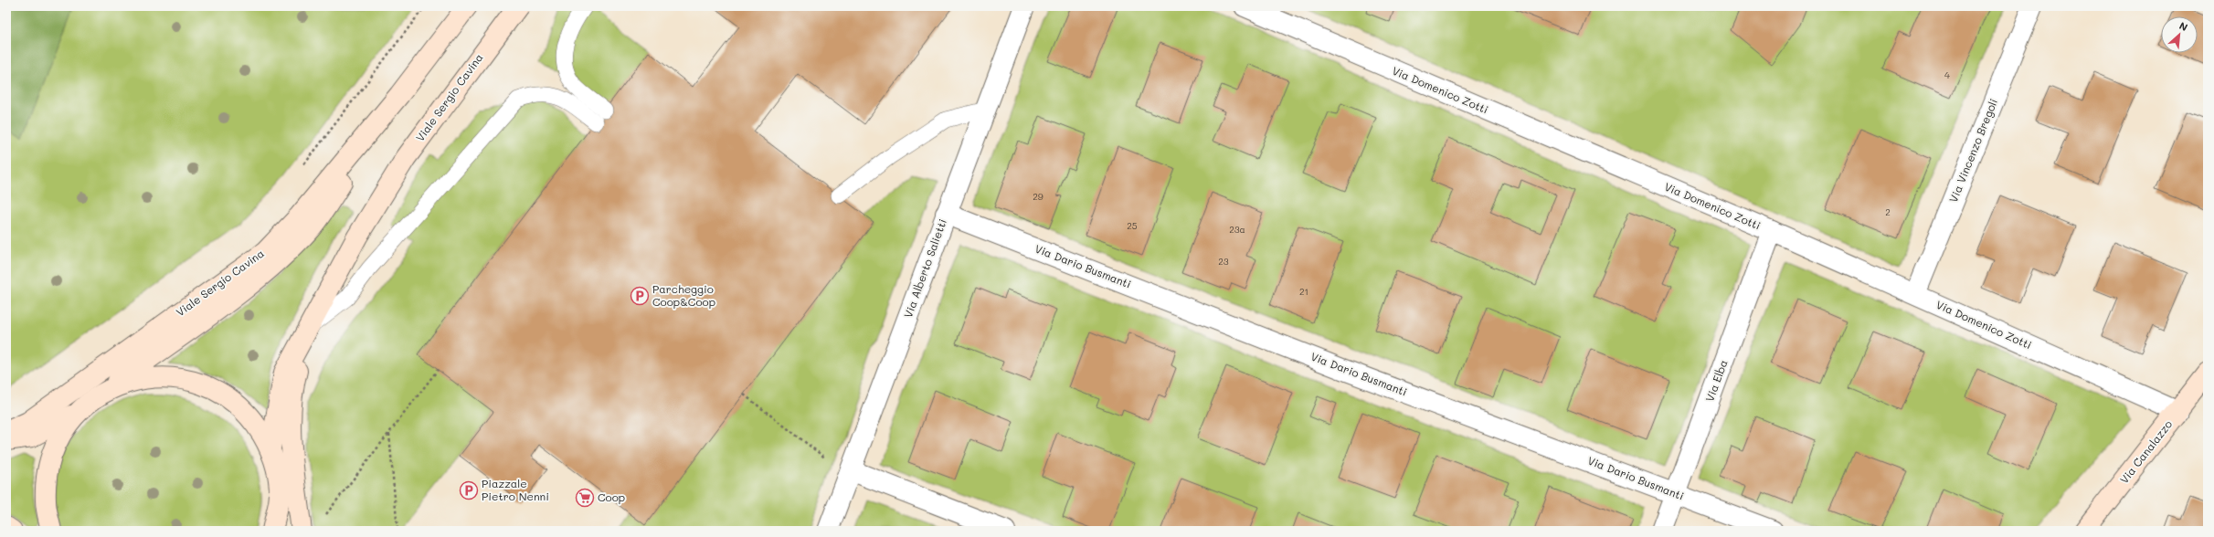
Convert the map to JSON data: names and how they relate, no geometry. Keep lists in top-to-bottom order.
{
  "streets": {
    "street": [
      "Via Domenico Zotti",
      "Viale Sergio Cavina",
      "Via Vincenzo Bregoli",
      "Via Dario Busmanti",
      "Via Alberto Salietti",
      "Via Elba",
      "Via Canalazzo"
    ]
  },
  "crossings": [
    ["Via Domenico Zotti", "Via Vincenzo Bregoli"],
    ["Via Domenico Zotti", "Via Elba"],
    ["Via Domenico Zotti", "Via Canalazzo"],
    ["Via Dario Busmanti", "Via Alberto Salietti"],
    ["Via Dario Busmanti", "Via Elba"]
  ],
  "places": {
    "parking": ["Parcheggio Coop&Coop", "Piazzale Pietro Nenni"],
    "supermarket": ["Coop"]
  },
  "house_numbers": [
    "4",
    "29",
    "2",
    "25",
    "23a",
    "23",
    "21"
  ],
  "north": "top right"
}
